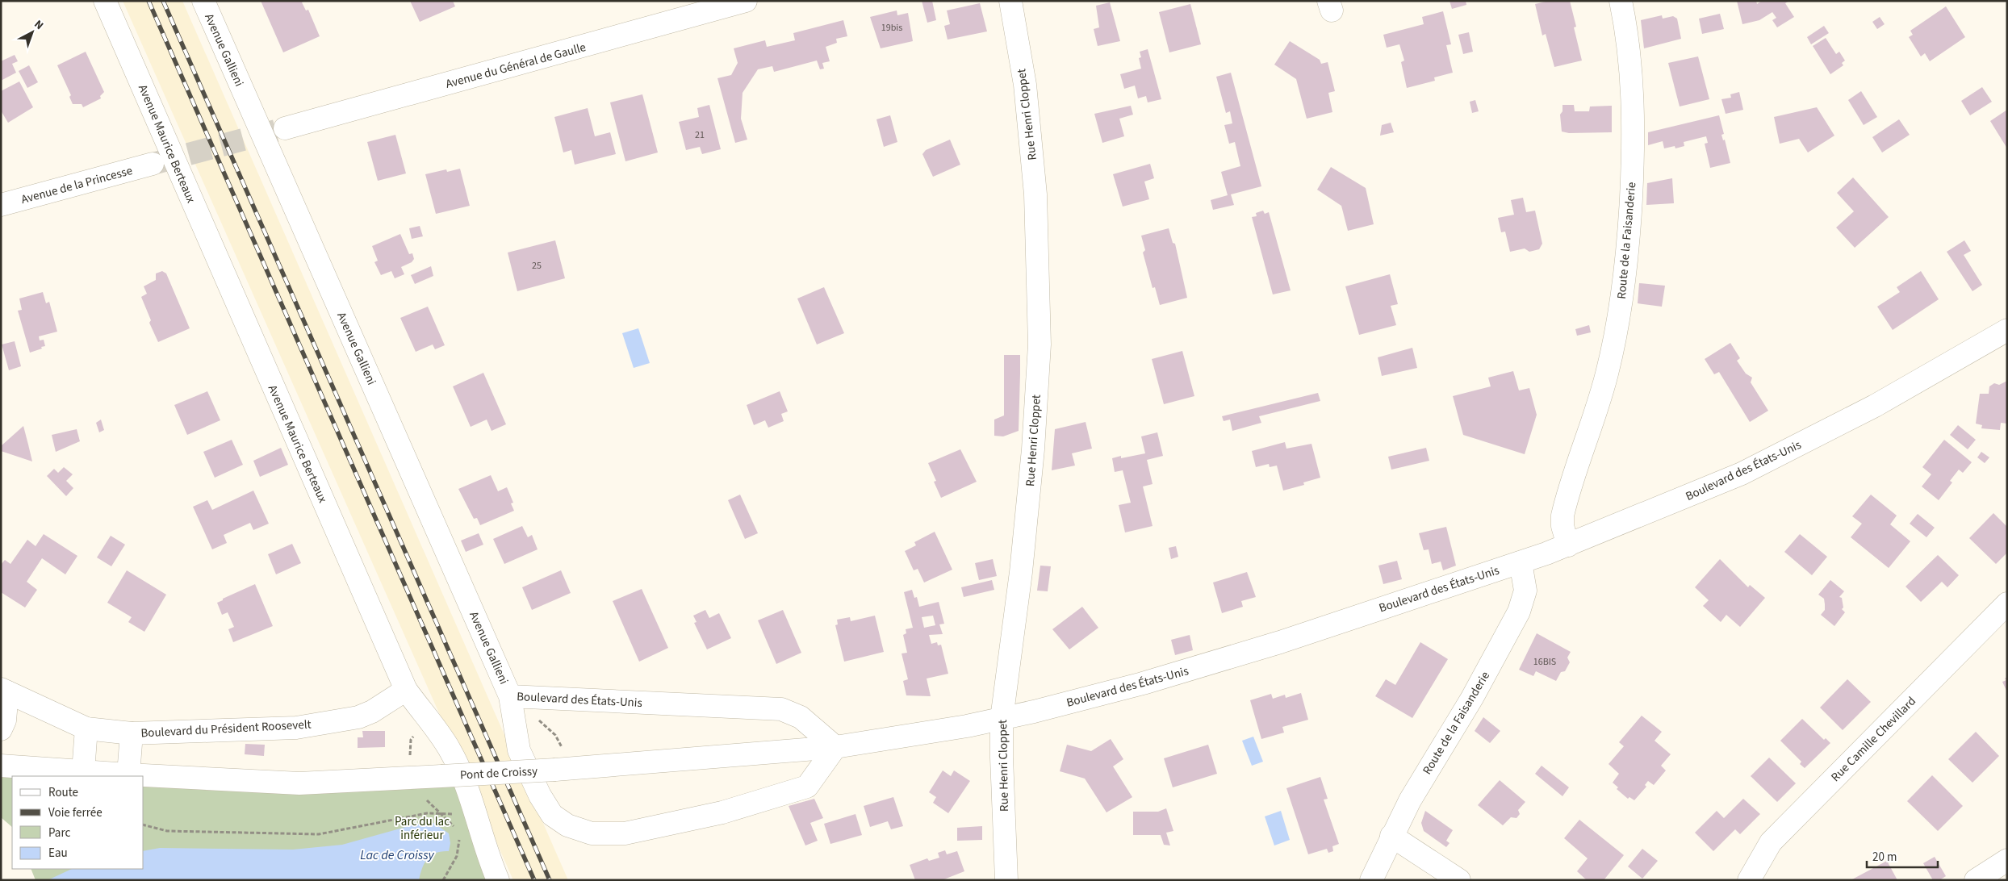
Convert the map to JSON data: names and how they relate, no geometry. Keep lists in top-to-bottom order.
{
  "streets": {
    "street": [
      "Avenue Gallieni",
      "Avenue du Général de Gaulle",
      "Rue Henri Cloppet",
      "Avenue Maurice Berteaux",
      "Avenue de la Princesse",
      "Route de la Faisanderie",
      "Boulevard des États-Unis",
      "Boulevard du Président Roosevelt",
      "Rue Camille Chevillard",
      "Pont de Croissy"
    ]
  },
  "crossings": [
    ["Avenue Gallieni", "Boulevard des États-Unis"],
    ["Rue Henri Cloppet", "Boulevard des États-Unis"],
    ["Avenue Maurice Berteaux", "Boulevard du Président Roosevelt"],
    ["Route de la Faisanderie", "Boulevard des États-Unis"],
    ["Boulevard des États-Unis", "Pont de Croissy"]
  ],
  "water": ["Lac de Croissy"],
  "parks": ["Parc du lac inférieur"],
  "house_numbers": [
    "19bis",
    "21",
    "25",
    "16BIS"
  ],
  "legend": [
    "Route",
    "Voie ferrée",
    "Parc",
    "Eau"
  ],
  "scale_bar": "20 m",
  "north": "top right"
}
